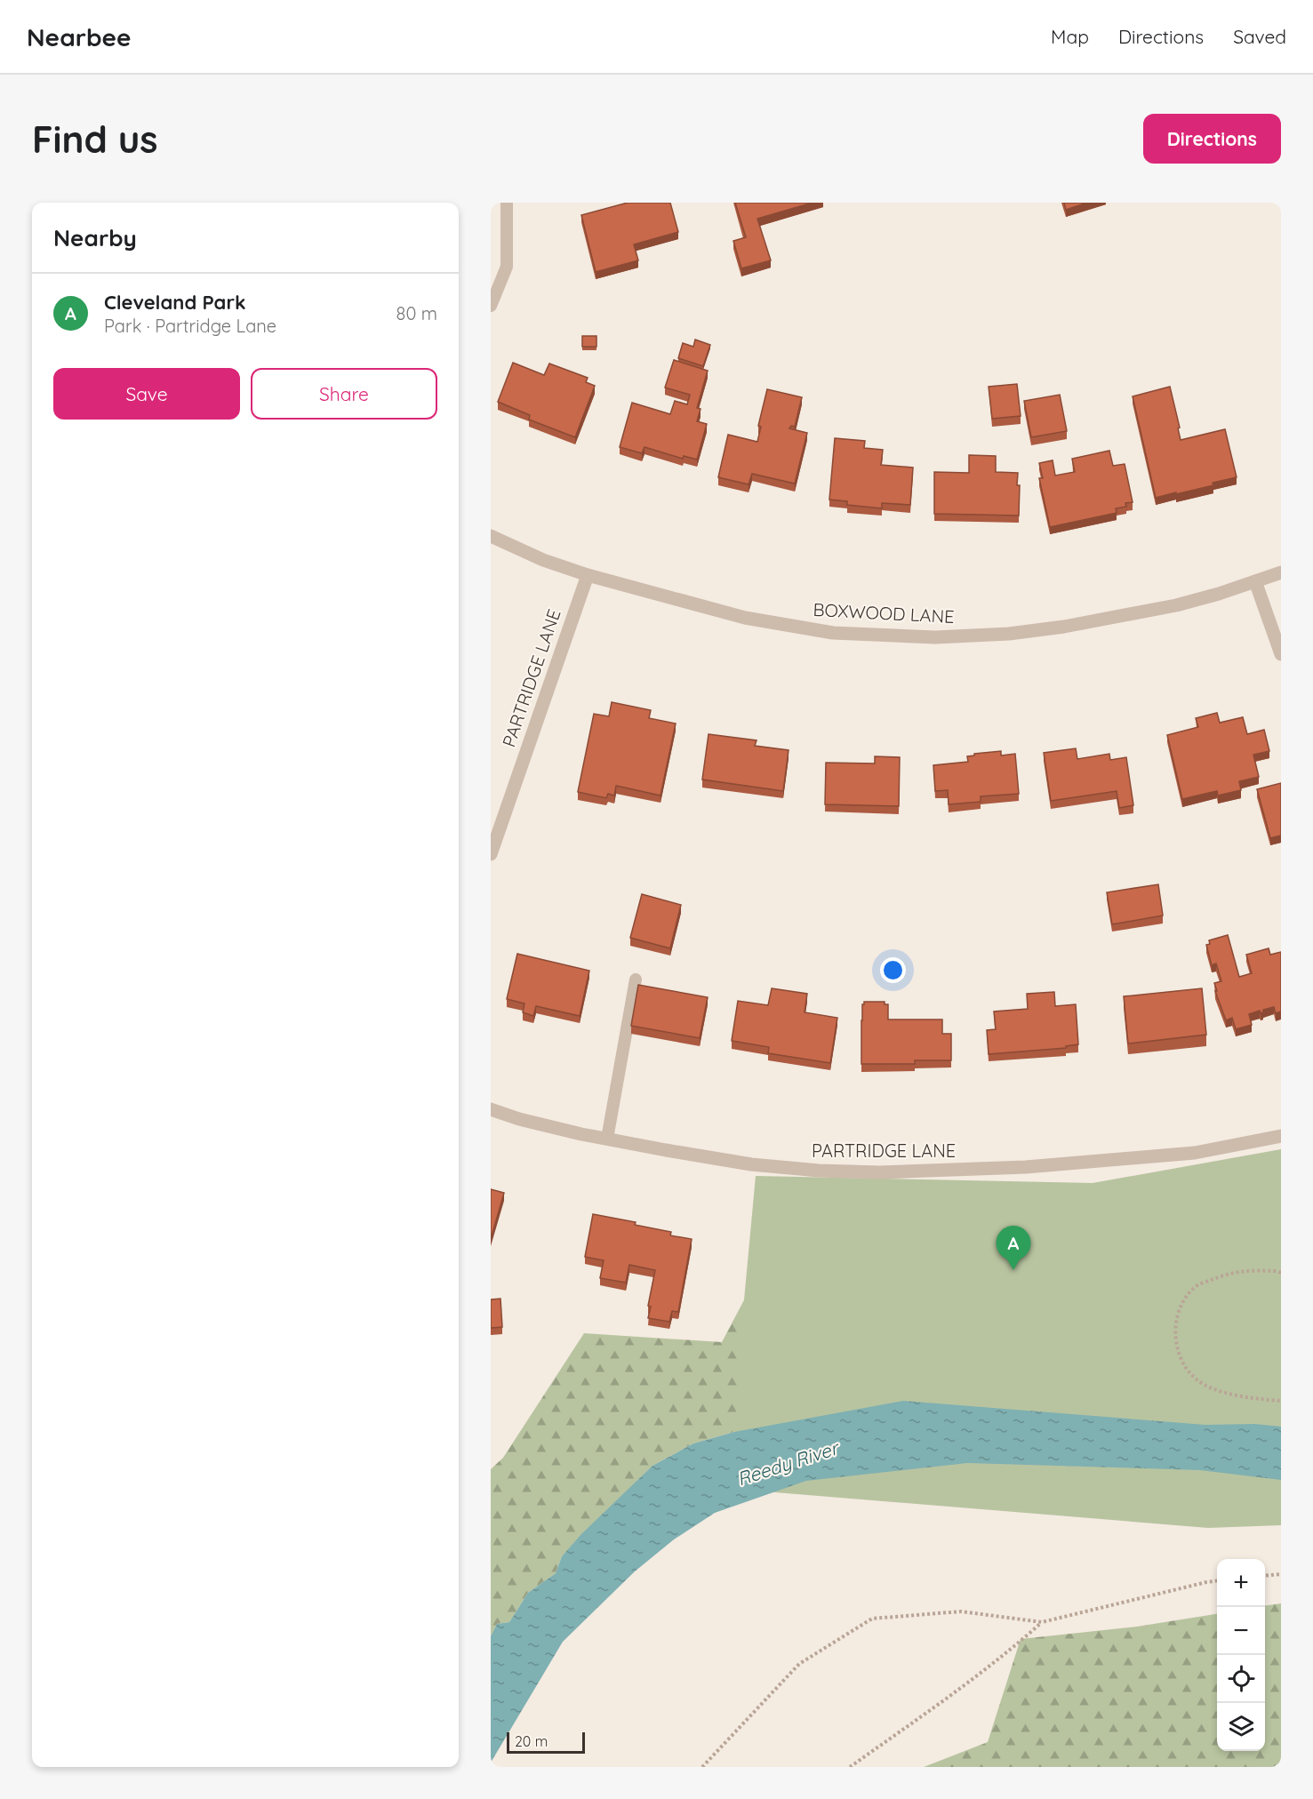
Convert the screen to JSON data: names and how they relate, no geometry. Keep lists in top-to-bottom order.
{
  "streets": {
    "street": ["BOXWOOD LANE", "PARTRIDGE LANE"]
  },
  "crossings": [
    ["BOXWOOD LANE", "PARTRIDGE LANE"]
  ],
  "water": ["Reedy River"],
  "scale_bar": "20 m",
  "page": {
    "header": "Nearbee",
    "nav": ["Map", "Directions", "Saved"],
    "buttons": [
      "Directions",
      ["Save", "Share"]
    ],
    "title": "Find us",
    "heading": "Nearby",
    "list": [
      {
        "mark": "A",
        "name": "Cleveland Park",
        "note": "Park · Partridge Lane",
        "value": "80 m"
      }
    ],
    "pins": "A",
    "map_buttons": ["+", "−"],
    "scale": "20 m"
  }
}
